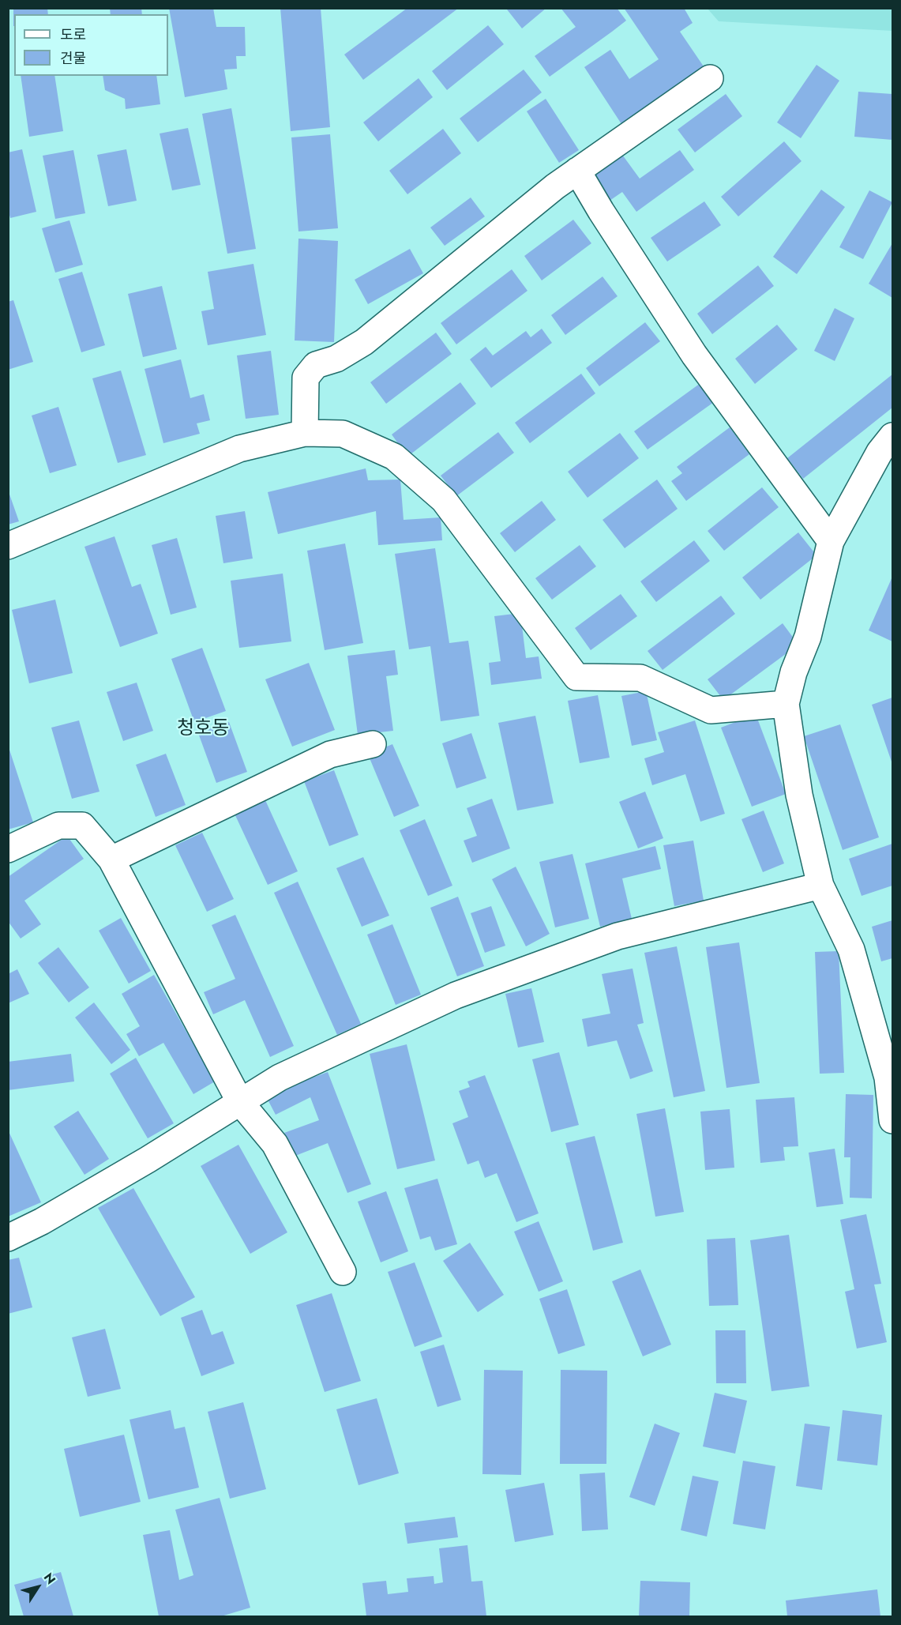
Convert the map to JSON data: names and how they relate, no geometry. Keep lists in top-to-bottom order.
{
  "districts": ["청호동"],
  "legend": ["도로", "건물"],
  "north": "top right"
}
